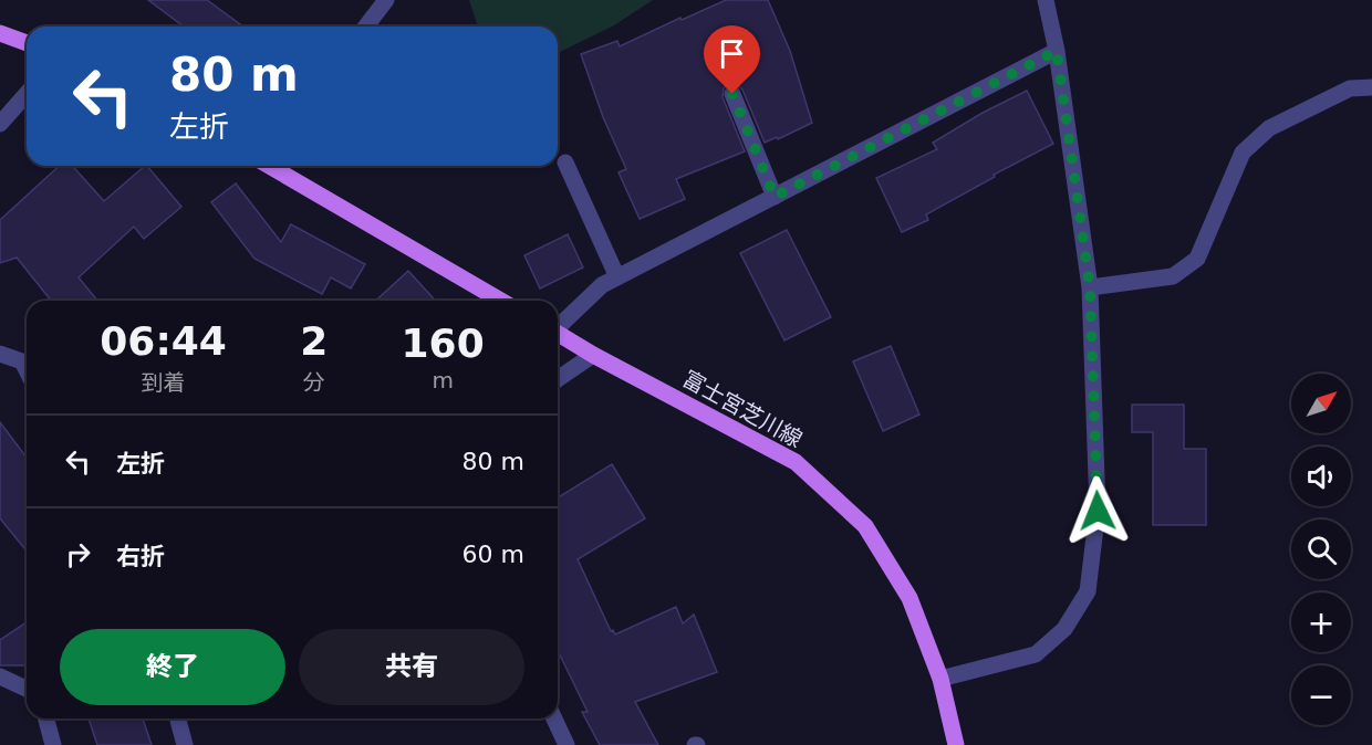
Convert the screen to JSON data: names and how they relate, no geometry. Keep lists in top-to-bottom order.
{
  "streets": {
    "main road": ["富士宮芝川線"]
  },
  "north": "top right",
  "page": {
    "turn": ["80 m", "左折"],
    "eta": [
      "06:44",
      "到着",
      "2",
      "分",
      "160",
      "m"
    ],
    "map_buttons": ["+", "−"],
    "list": [
      {
        "name": "左折",
        "value": "80 m"
      },
      {
        "name": "右折",
        "value": "60 m"
      }
    ],
    "buttons": ["終了", "共有"]
  }
}
